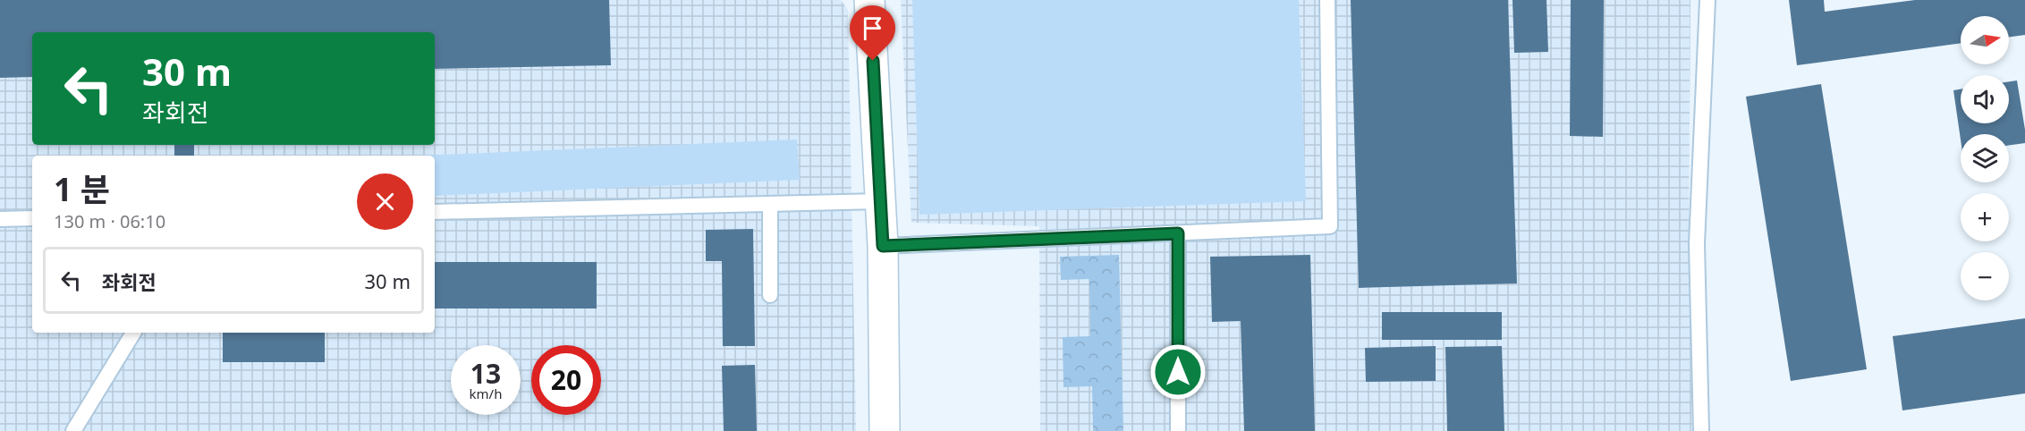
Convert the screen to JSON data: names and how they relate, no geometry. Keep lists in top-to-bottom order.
{
  "north": "right",
  "page": {
    "map_buttons": ["+", "−"],
    "turn": ["30 m", "좌회전"],
    "heading": ["1 분", "130 m · 06:10"],
    "list": [
      {
        "name": "좌회전",
        "value": "30 m"
      }
    ],
    "speed": "13 km/h",
    "limit": "20"
  }
}
